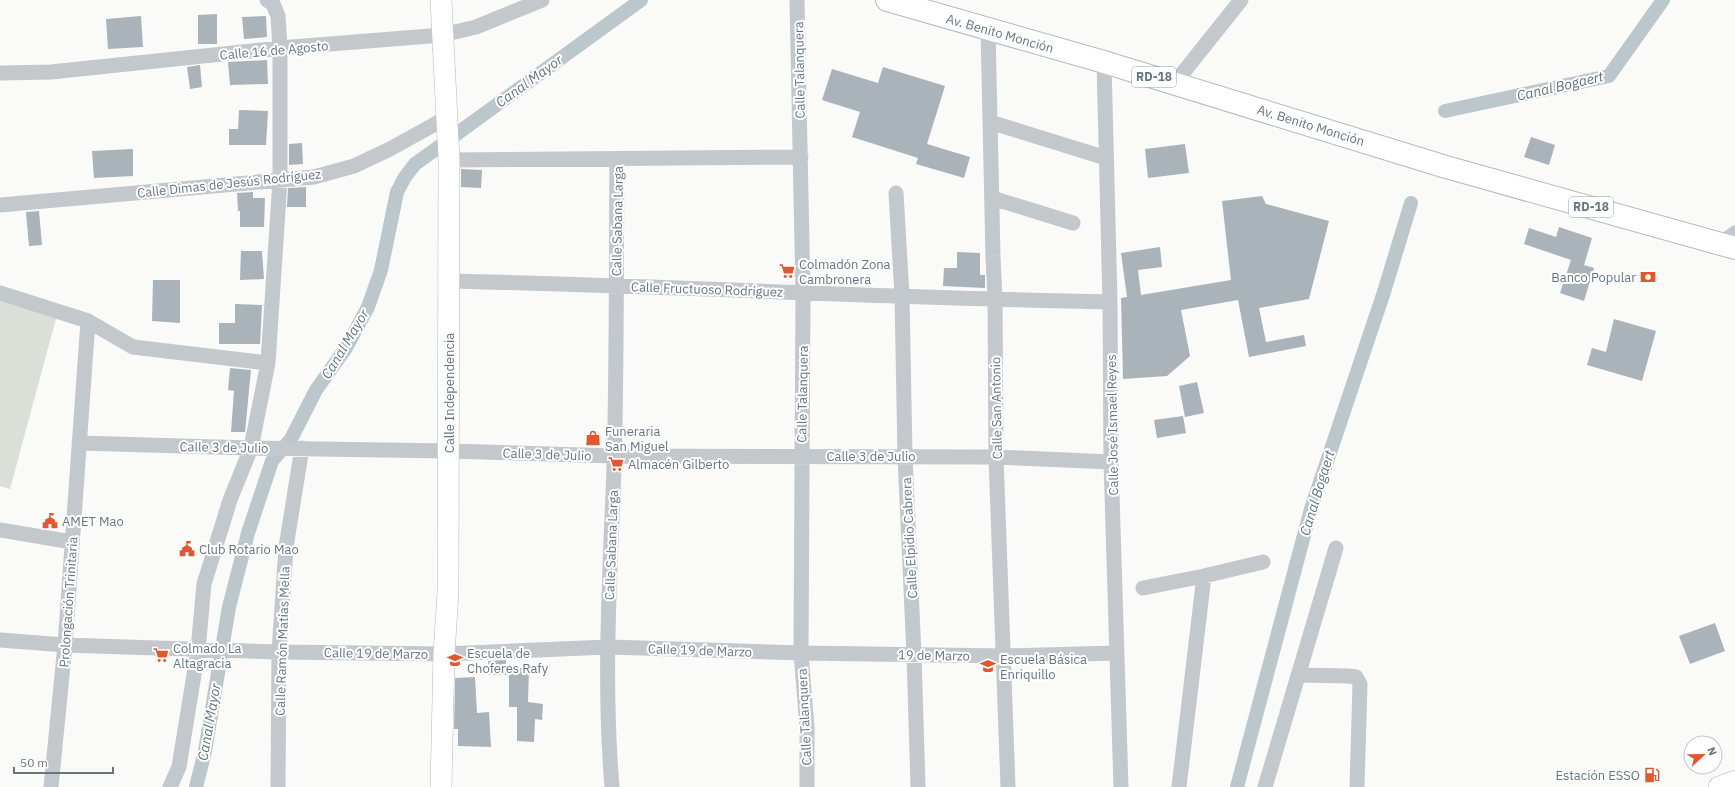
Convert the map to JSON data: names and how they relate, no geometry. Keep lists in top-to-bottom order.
{
  "streets": {
    "main road": ["Av. Benito Monción", "RD-18"],
    "street": [
      "Calle 16 de Agosto",
      "Calle Talanquera",
      "Calle Dimas de Jesús Rodríguez",
      "Calle Sabana Larga",
      "Calle Fructuoso Rodríguez",
      "Calle Independencia",
      "Calle San Antonio",
      "Calle José Ismael Reyes",
      "Calle 3 de Julio",
      "Calle Elpidio Cabrera",
      "Prolongación Trinitaria",
      "Calle Ramón Matías Mella",
      "Calle 19 de Marzo",
      "19 de Marzo"
    ]
  },
  "crossings": [
    ["Av. Benito Monción", "Calle San Antonio"],
    ["Av. Benito Monción", "Calle José Ismael Reyes"],
    ["Calle 16 de Agosto", "Calle Independencia"],
    ["Calle Talanquera", "Calle Fructuoso Rodríguez"],
    ["Calle Talanquera", "Calle 3 de Julio"],
    ["Calle Talanquera", "Calle 19 de Marzo"],
    ["Calle Talanquera", "19 de Marzo"],
    ["Calle Dimas de Jesús Rodríguez", "Calle Independencia"],
    ["Calle Sabana Larga", "Calle Fructuoso Rodríguez"],
    ["Calle Sabana Larga", "Calle 3 de Julio"],
    ["Calle Sabana Larga", "Calle 19 de Marzo"],
    ["Calle Fructuoso Rodríguez", "Calle Independencia"],
    ["Calle Fructuoso Rodríguez", "Calle San Antonio"],
    ["Calle Fructuoso Rodríguez", "Calle José Ismael Reyes"],
    ["Calle Fructuoso Rodríguez", "Calle Elpidio Cabrera"],
    ["Calle Independencia", "Calle 3 de Julio"],
    ["Calle Independencia", "Calle 19 de Marzo"],
    ["Calle San Antonio", "Calle 3 de Julio"],
    ["Calle San Antonio", "19 de Marzo"],
    ["Calle José Ismael Reyes", "Calle 3 de Julio"],
    ["Calle José Ismael Reyes", "19 de Marzo"],
    ["Calle 3 de Julio", "Calle Elpidio Cabrera"],
    ["Calle 3 de Julio", "Prolongación Trinitaria"],
    ["Calle 3 de Julio", "Calle Ramón Matías Mella"],
    ["Calle Elpidio Cabrera", "19 de Marzo"],
    ["Prolongación Trinitaria", "Calle 19 de Marzo"],
    ["Calle Ramón Matías Mella", "Calle 19 de Marzo"],
    ["Calle 19 de Marzo", "19 de Marzo"]
  ],
  "water": ["Canal Mayor", "Canal Bogaert"],
  "places": {
    "supermarket": ["Colmadón Zona Cambronera", "Almacén Gilberto", "Colmado La Altagracia"],
    "bank": ["Banco Popular"],
    "shop": ["Funeraria San Miguel"],
    "public building": ["AMET Mao", "Club Rotario Mao"],
    "school or university": ["Escuela de Choferes Rafy", "Escuela Básica Enriquillo"],
    "fuel station": ["Estación ESSO"]
  },
  "scale_bar": "50 m",
  "north": "right"
}
